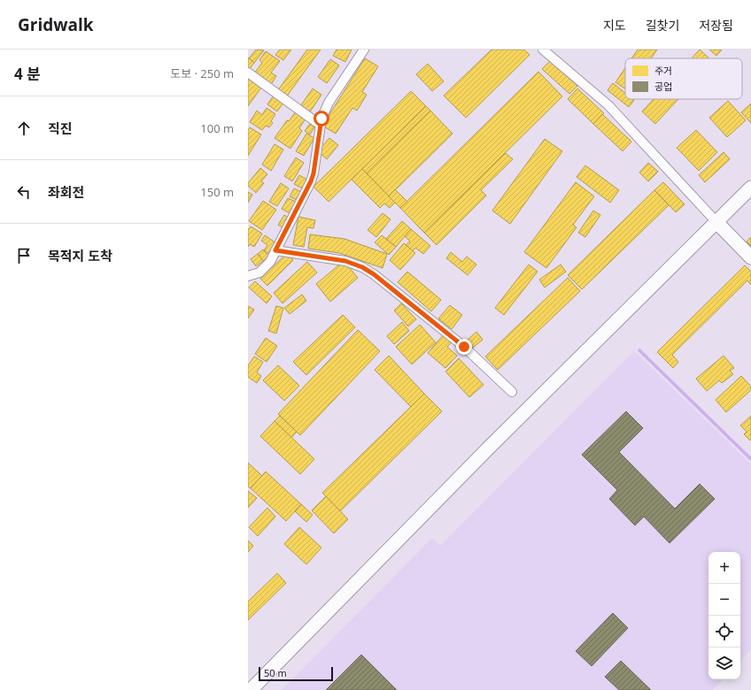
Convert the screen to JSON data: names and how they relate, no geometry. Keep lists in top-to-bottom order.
{
  "legend": ["주거", "공업"],
  "scale_bar": "50 m",
  "page": {
    "header": "Gridwalk",
    "nav": ["지도", "길찾기", "저장됨"],
    "heading": ["4 분", "도보 · 250 m"],
    "list": [
      ["직진", "100 m"],
      ["좌회전", "150 m"],
      "목적지 도착"
    ],
    "map_buttons": ["+", "−"],
    "scale": "50 m"
  }
}
